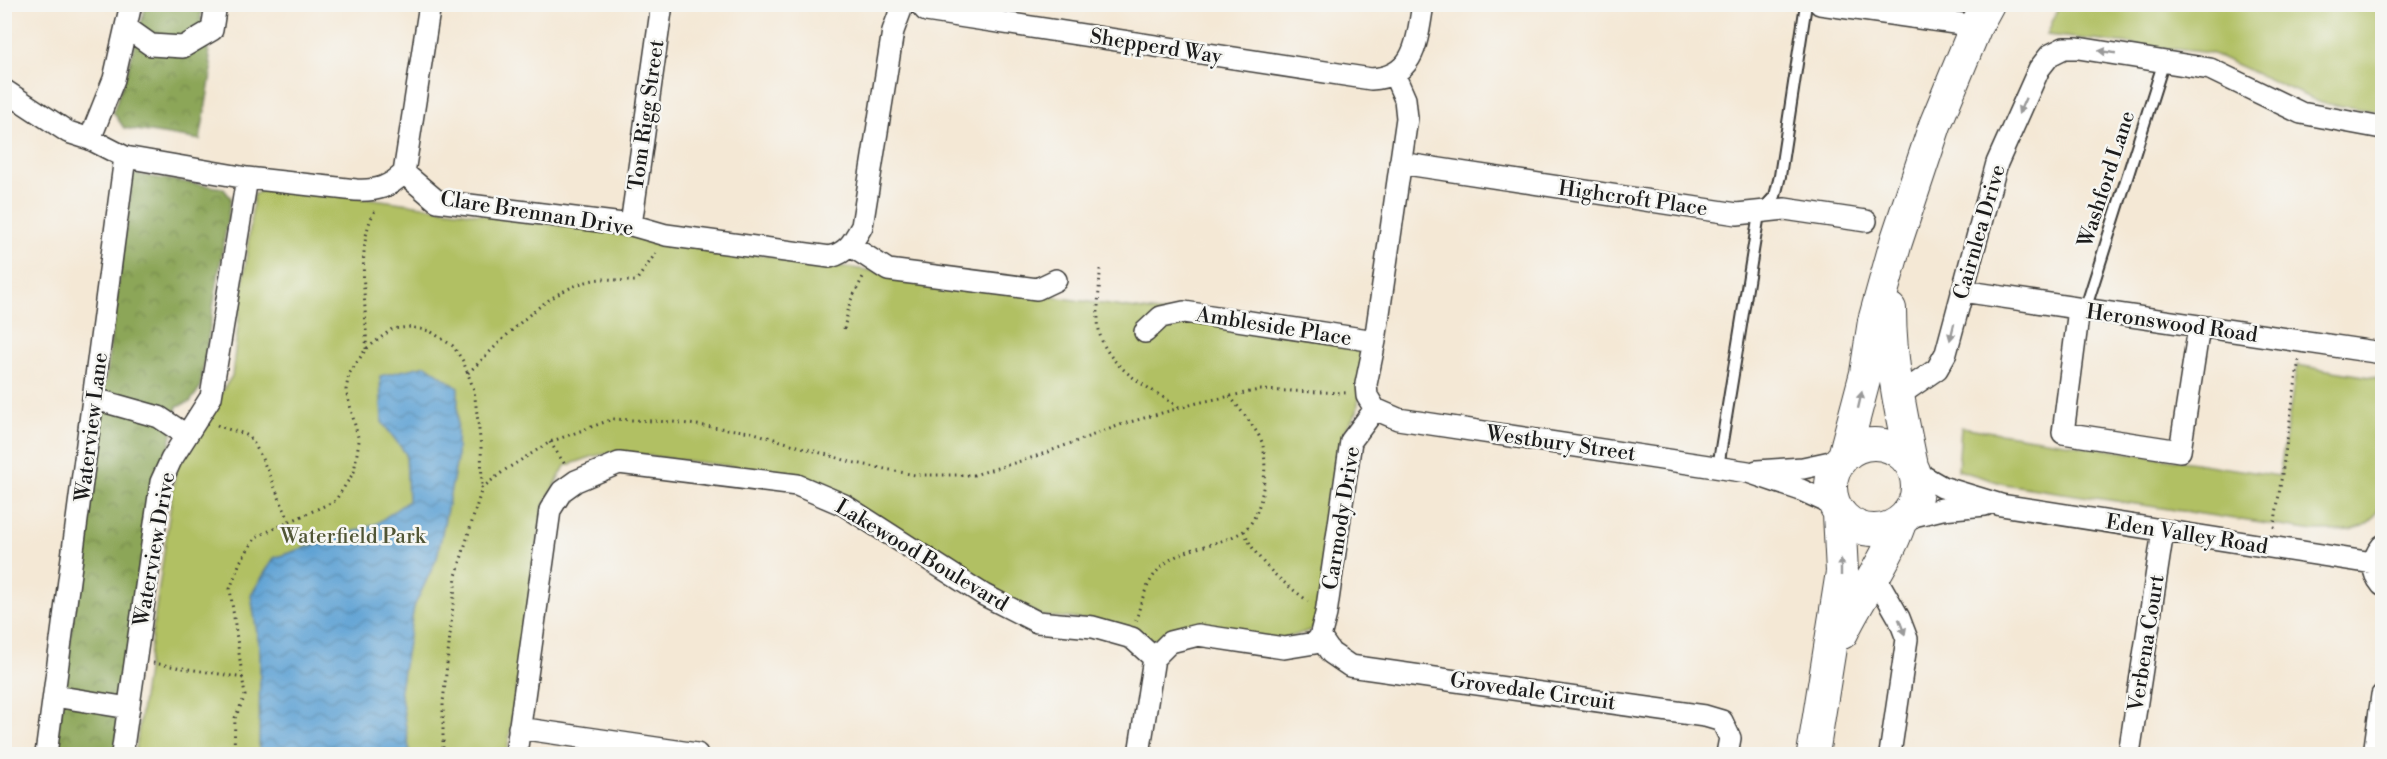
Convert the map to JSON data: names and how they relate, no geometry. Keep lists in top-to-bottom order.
{
  "streets": {
    "street": [
      "Shepperd Way",
      "Tom Rigg Street",
      "Highcroft Place",
      "Clare Brennan Drive",
      "Cairnlea Drive",
      "Heronswood Road",
      "Ambleside Place",
      "Waterview Lane",
      "Westbury Street",
      "Carmody Drive",
      "Eden Valley Road",
      "Waterview Drive",
      "Lakewood Boulevard",
      "Verbena Court",
      "Grovedale Circuit"
    ],
    "lane": ["Washford Lane"]
  },
  "crossings": [
    ["Tom Rigg Street", "Clare Brennan Drive"],
    ["Washford Lane", "Cairnlea Drive"],
    ["Washford Lane", "Heronswood Road"],
    ["Cairnlea Drive", "Heronswood Road"],
    ["Westbury Street", "Carmody Drive"],
    ["Westbury Street", "Eden Valley Road"],
    ["Carmody Drive", "Grovedale Circuit"],
    ["Eden Valley Road", "Verbena Court"]
  ],
  "parks": ["Waterfield Park"]
}
